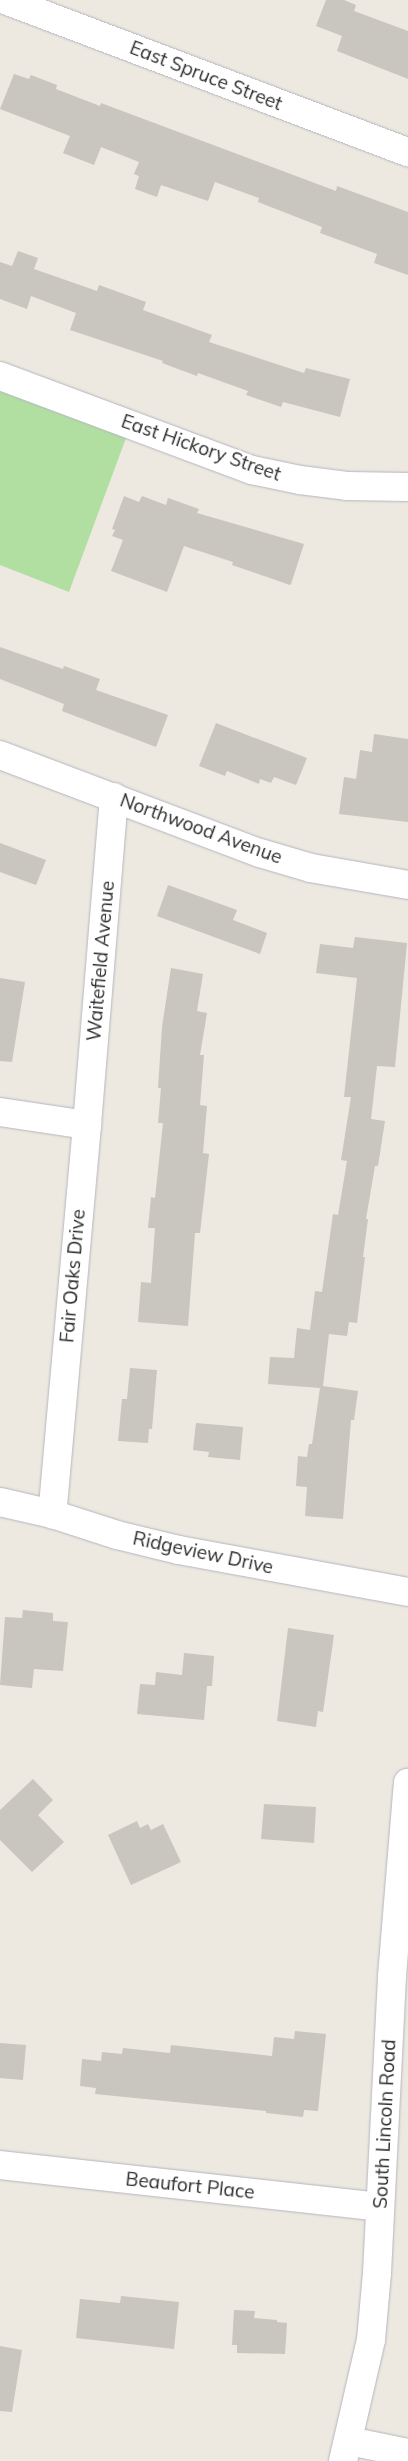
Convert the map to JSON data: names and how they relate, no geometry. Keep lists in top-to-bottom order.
{
  "streets": {
    "street": [
      "East Spruce Street",
      "East Hickory Street",
      "Northwood Avenue",
      "Waitefield Avenue",
      "Fair Oaks Drive",
      "Ridgeview Drive",
      "South Lincoln Road",
      "Beaufort Place"
    ]
  },
  "crossings": [
    ["Northwood Avenue", "Waitefield Avenue"],
    ["Waitefield Avenue", "Fair Oaks Drive"],
    ["Fair Oaks Drive", "Ridgeview Drive"],
    ["South Lincoln Road", "Beaufort Place"]
  ]
}
